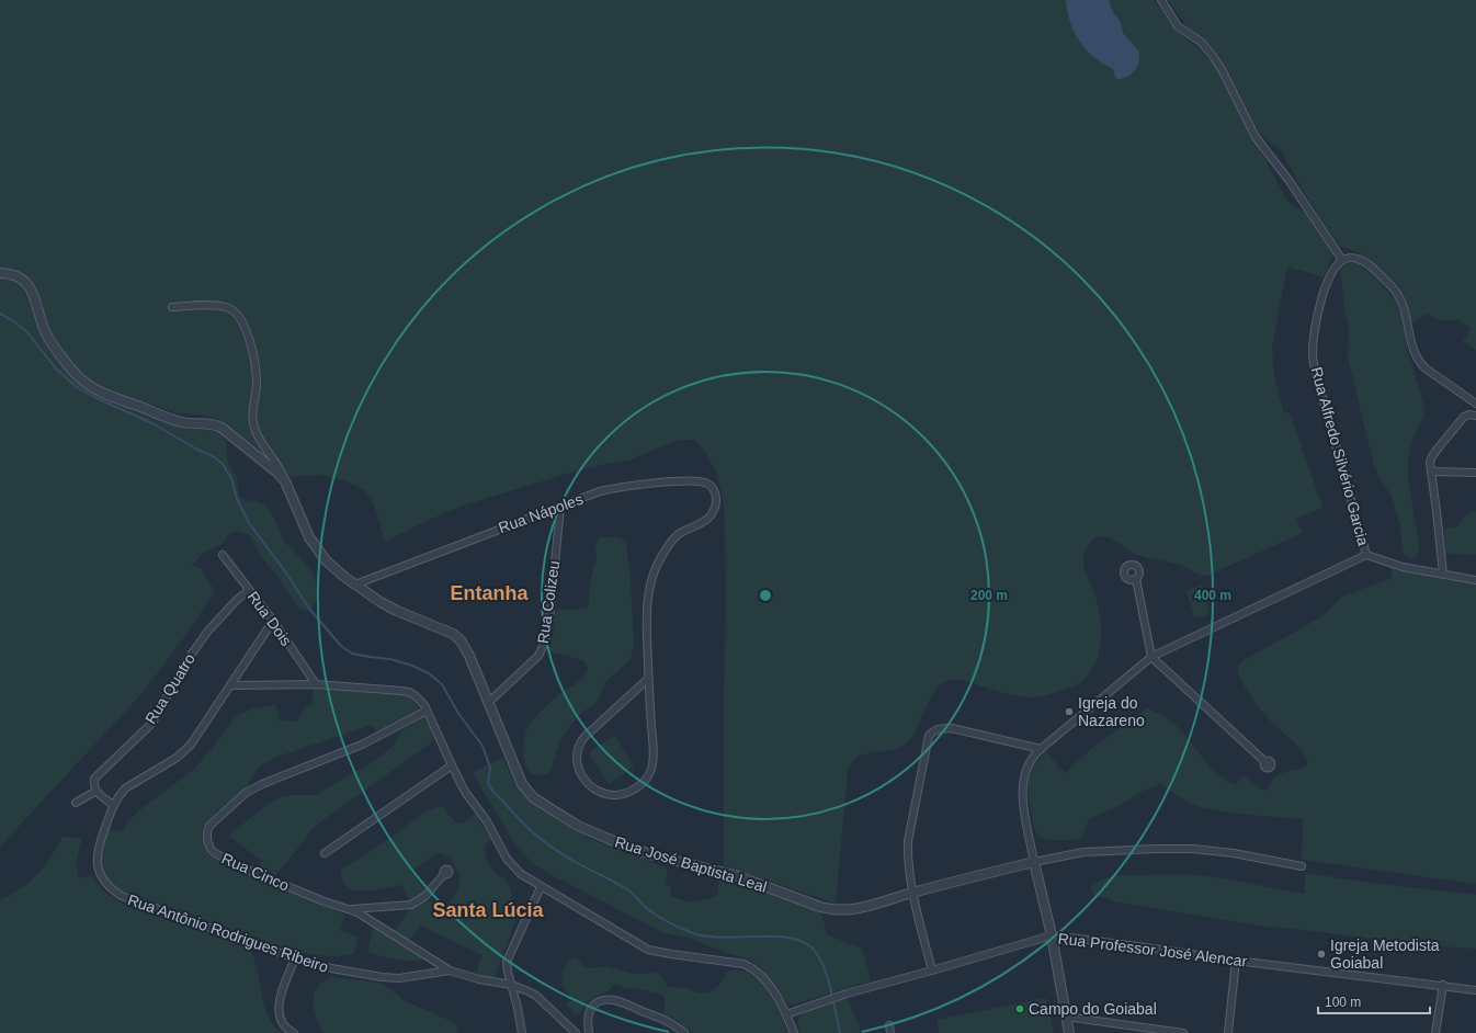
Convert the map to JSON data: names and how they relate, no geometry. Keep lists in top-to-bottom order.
{
  "streets": {
    "street": [
      "Rua Alfredo Silvério Garcia",
      "Rua Nápoles",
      "Rua Colizeu",
      "Rua Dois",
      "Rua Quatro",
      "Rua José Baptista Leal",
      "Rua Cinco",
      "Rua Antônio Rodrigues Ribeiro",
      "Rua Professor José Alencar"
    ]
  },
  "crossings": [
    ["Rua Nápoles", "Rua Colizeu"],
    ["Rua Nápoles", "Rua José Baptista Leal"],
    ["Rua Colizeu", "Rua José Baptista Leal"],
    ["Rua Dois", "Rua Quatro"],
    ["Rua Dois", "Rua Antônio Rodrigues Ribeiro"],
    ["Rua Cinco", "Rua Antônio Rodrigues Ribeiro"]
  ],
  "districts": ["Entanha", "Santa Lúcia"],
  "places": ["Igreja do Nazareno", "Igreja Metodista Goiabal", "Campo do Goiabal"],
  "scale_bar": "100 m",
  "rings": ["200 m", "400 m"]
}
